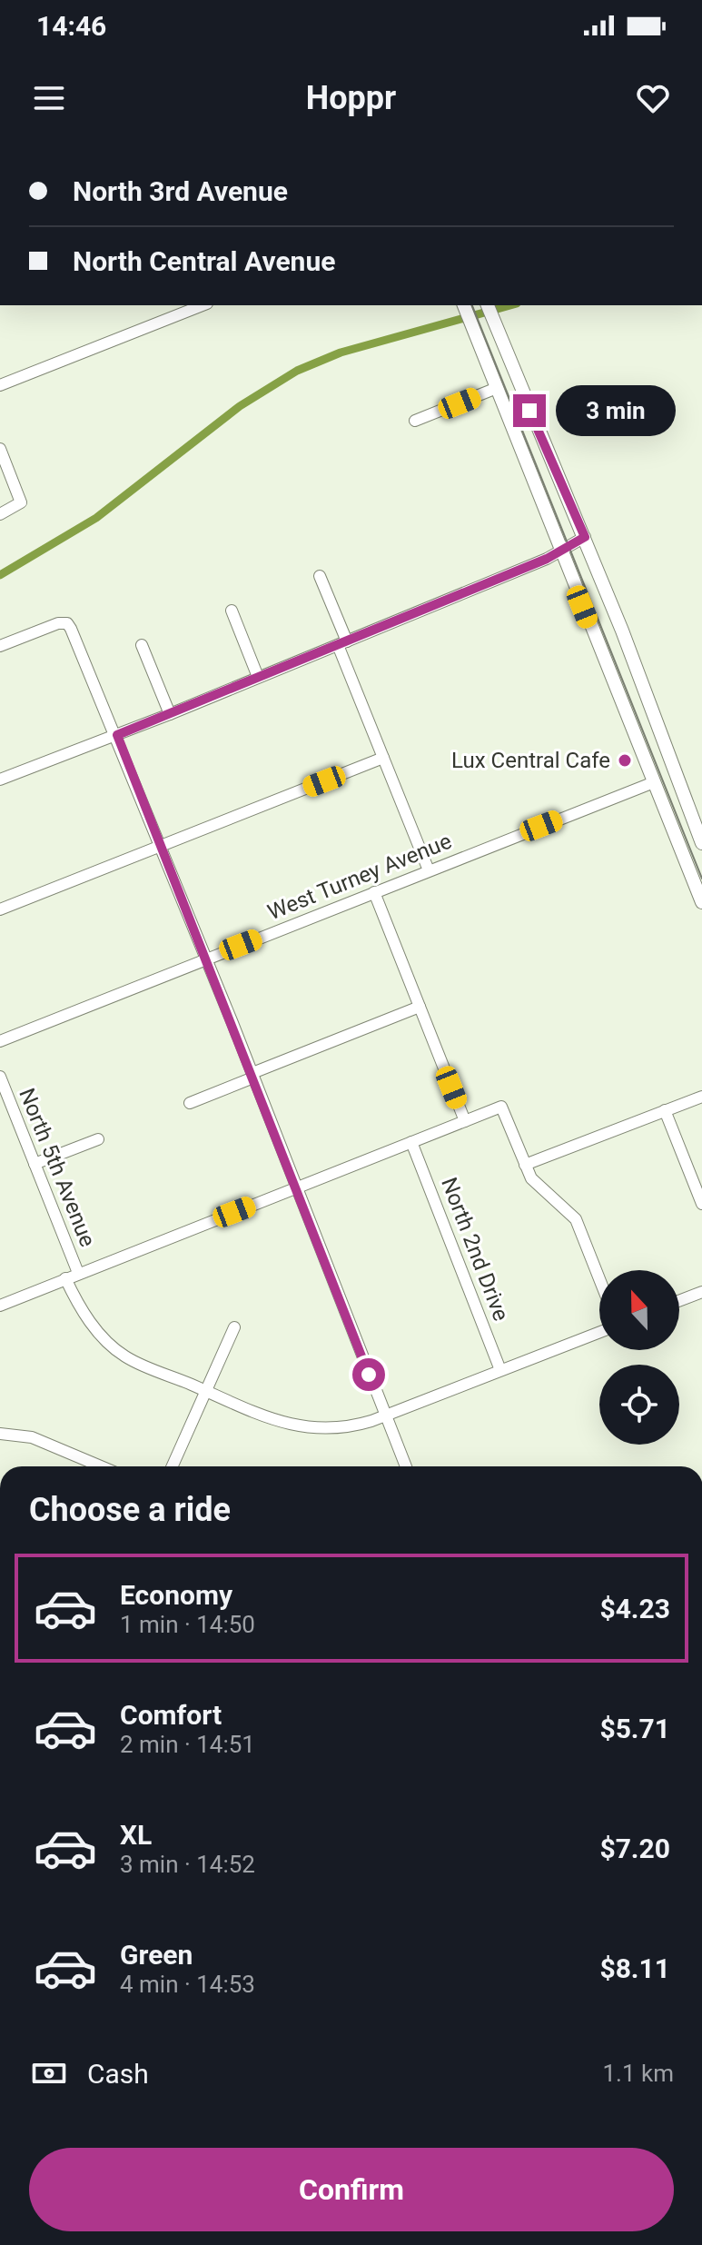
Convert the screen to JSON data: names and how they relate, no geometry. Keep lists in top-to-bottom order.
{
  "streets": {
    "street": ["West Turney Avenue", "North 5th Avenue", "North 2nd Drive"]
  },
  "places": ["Lux Central Cafe"],
  "north": "top",
  "page": {
    "status": "14:46",
    "header": "Hoppr",
    "banner": ["North 3rd Avenue", "North Central Avenue"],
    "bubble": "3 min",
    "heading": "Choose a ride",
    "list": [
      {
        "name": "Economy",
        "note": "1 min · 14:50",
        "value": "$4.23"
      },
      {
        "name": "Comfort",
        "note": "2 min · 14:51",
        "value": "$5.71"
      },
      {
        "name": "XL",
        "note": "3 min · 14:52",
        "value": "$7.20"
      },
      {
        "name": "Green",
        "note": "4 min · 14:53",
        "value": "$8.11"
      }
    ],
    "pay": ["Cash", "1.1 km"],
    "buttons": "Confirm"
  }
}
